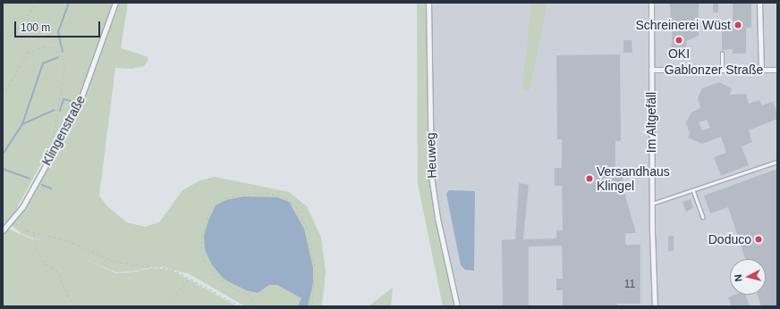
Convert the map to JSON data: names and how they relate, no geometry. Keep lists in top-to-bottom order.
{
  "streets": {
    "street": [
      "Gablonzer Straße",
      "Im Altgefäll",
      "Klingenstraße",
      "Heuweg"
    ]
  },
  "crossings": [
    ["Gablonzer Straße", "Im Altgefäll"]
  ],
  "places": [
    "Schreinerei Wüst",
    "OKI",
    "Versandhaus Klingel",
    "Doduco"
  ],
  "house_numbers": ["11"],
  "scale_bar": "100 m",
  "north": "left"
}
